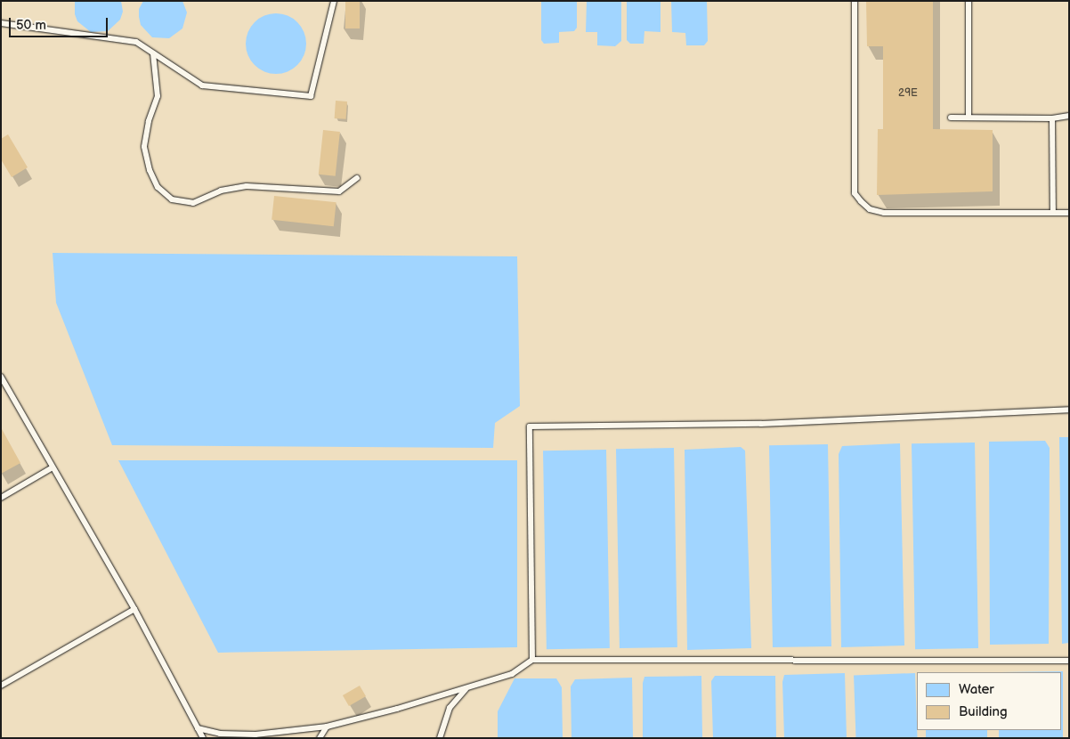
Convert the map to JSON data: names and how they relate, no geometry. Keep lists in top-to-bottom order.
{
  "house_numbers": ["29Е"],
  "legend": ["Water", "Building"],
  "scale_bar": "50 m"
}
